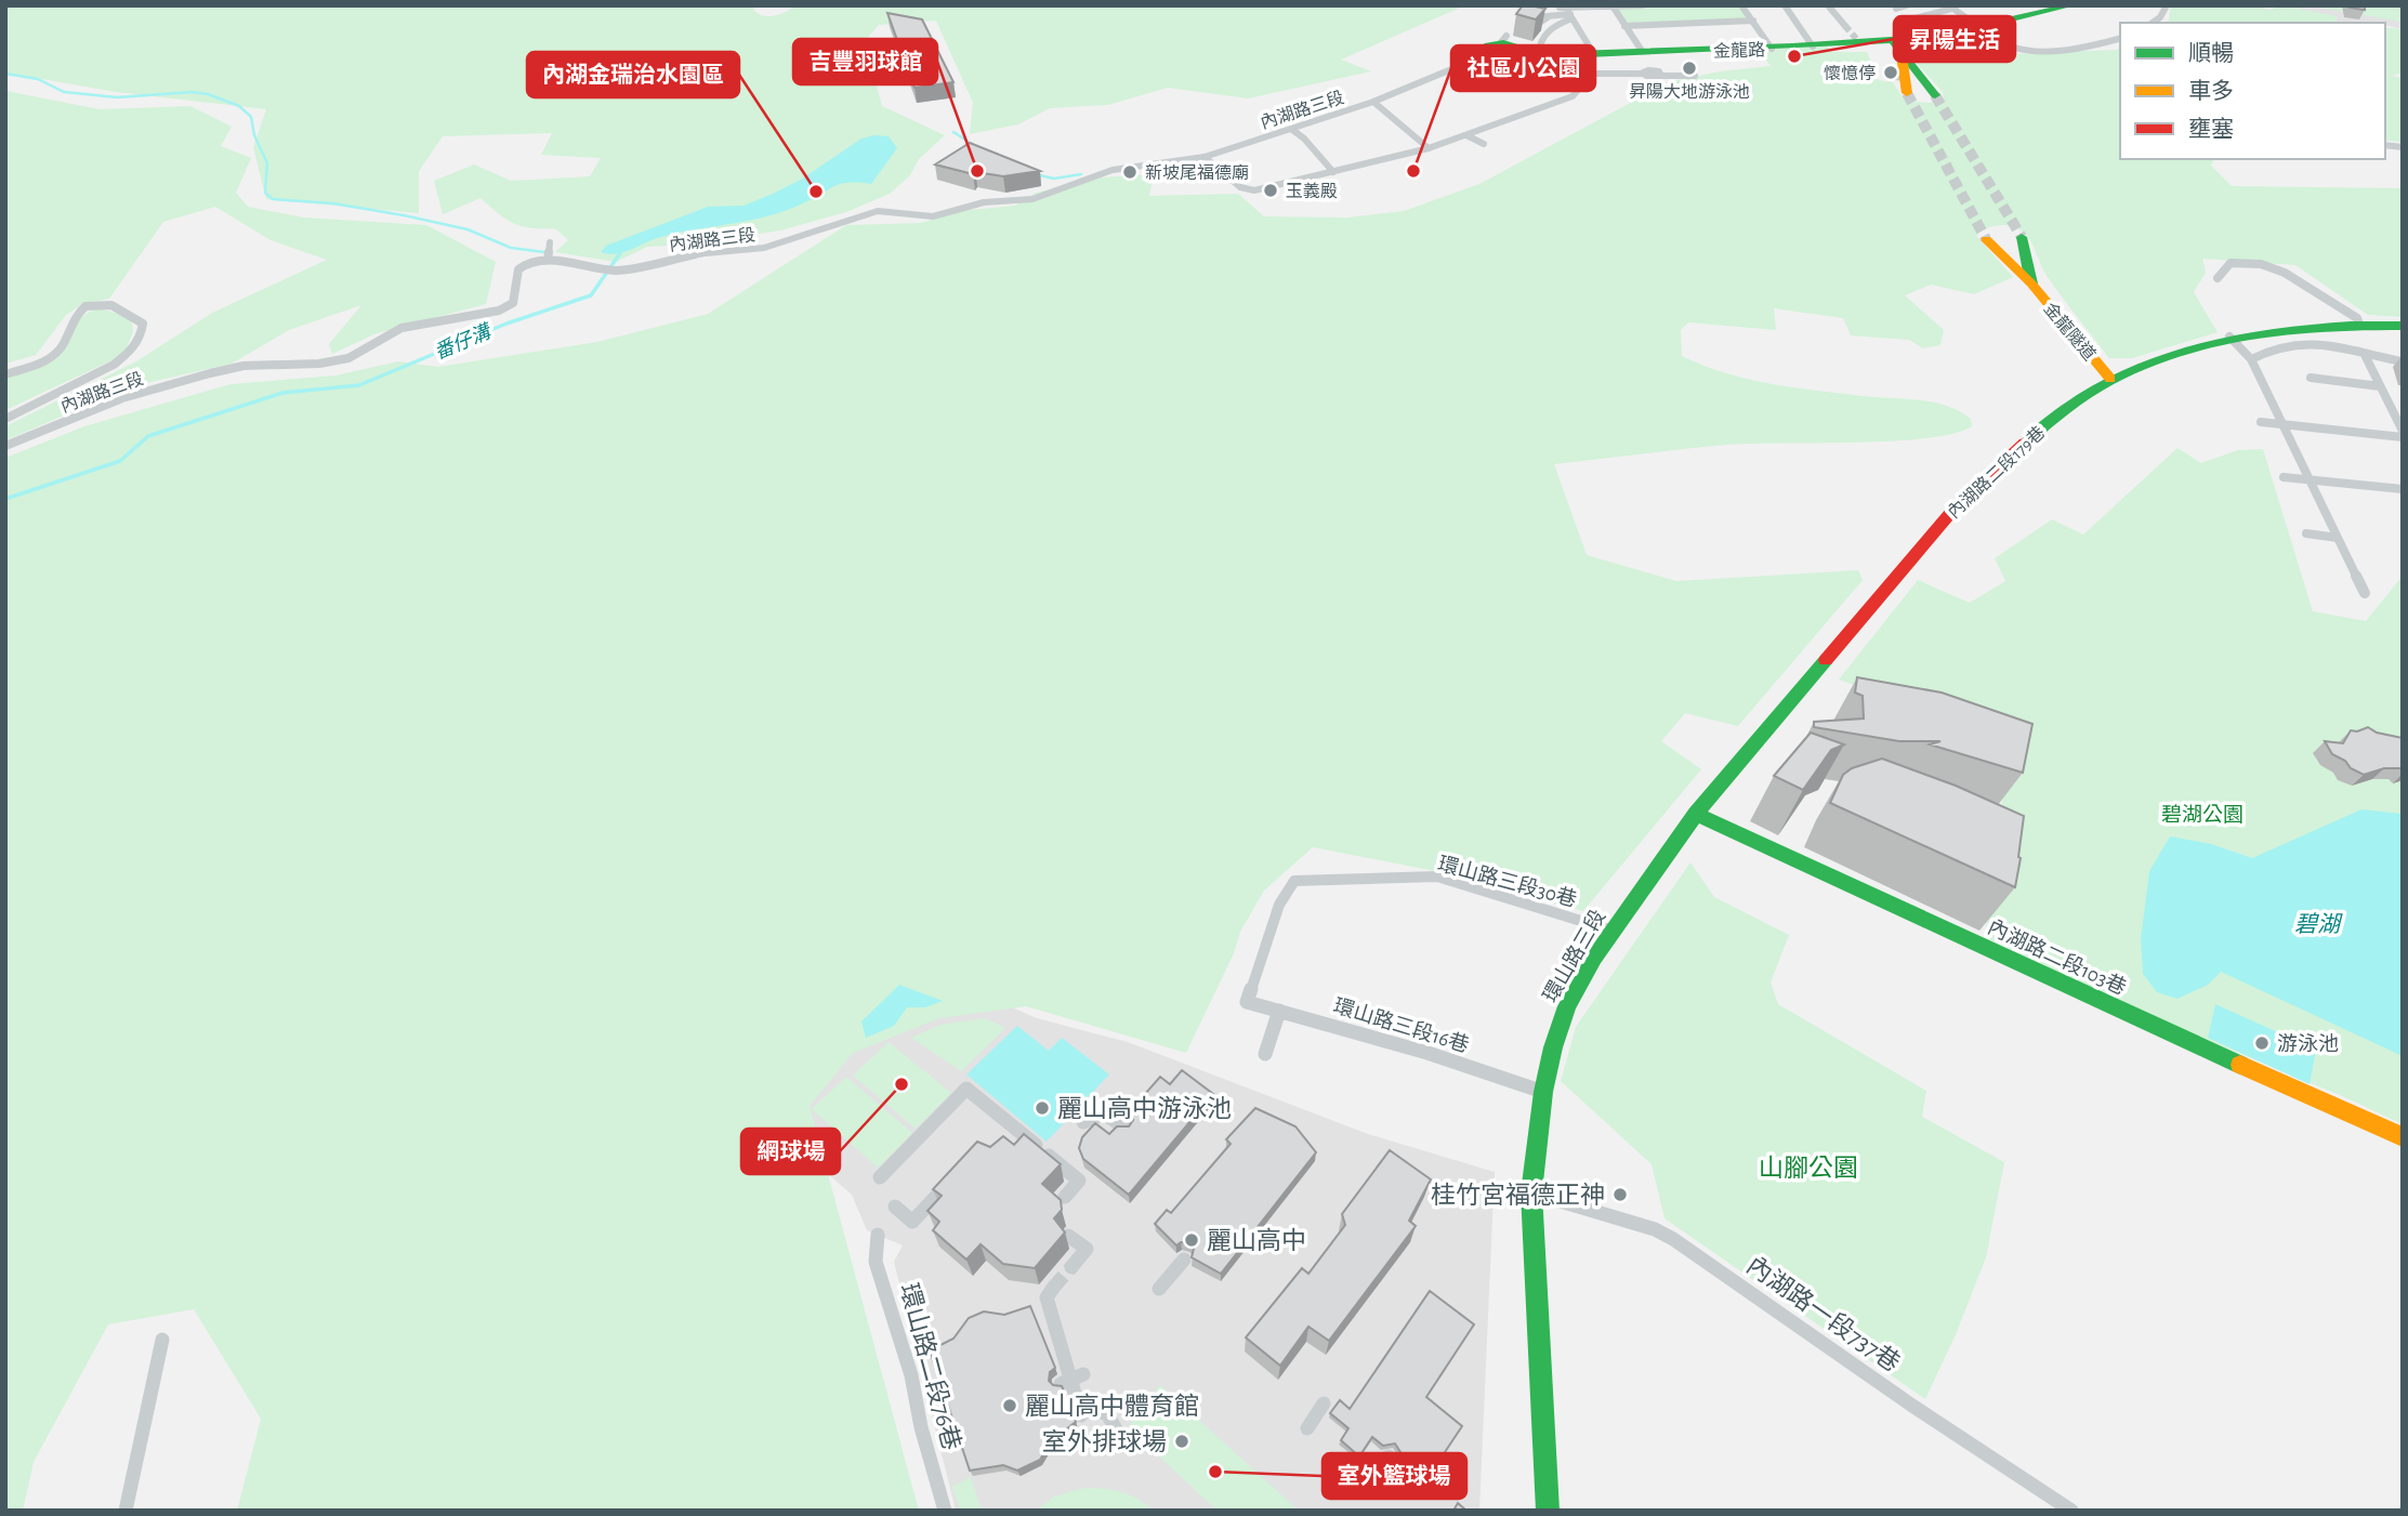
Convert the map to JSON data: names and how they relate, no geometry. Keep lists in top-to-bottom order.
{
  "streets": {
    "street": [
      "金龍路",
      "內湖路三段",
      "金龍隧道",
      "內湖路二段179巷",
      "環山路三段30巷",
      "環山路三段",
      "內湖路二段103巷",
      "環山路三段16巷",
      "內湖路一段737巷",
      "環山路二段76巷"
    ]
  },
  "crossings": [
    ["金龍路", "內湖路三段"],
    ["金龍隧道", "內湖路二段179巷"],
    ["內湖路二段179巷", "環山路三段"],
    ["環山路三段30巷", "環山路三段"],
    ["環山路三段30巷", "環山路三段16巷"],
    ["環山路三段", "內湖路二段103巷"],
    ["環山路三段", "環山路三段16巷"],
    ["環山路三段", "內湖路一段737巷"]
  ],
  "water": ["番仔溝", "碧湖"],
  "parks": ["碧湖公園", "山腳公園"],
  "places": [
    "昇陽生活",
    "昇陽大地游泳池",
    "懷憶停",
    "吉豐羽球館",
    "社區小公園",
    "新坡尾福德廟",
    "玉義殿",
    "內湖金瑞治水園區",
    "游泳池",
    "網球場",
    "麗山高中游泳池",
    "桂竹宮福德正神",
    "麗山高中",
    "麗山高中體育館",
    "室外排球場",
    "室外籃球場"
  ],
  "legend": ["順暢", "車多", "壅塞"]
}
